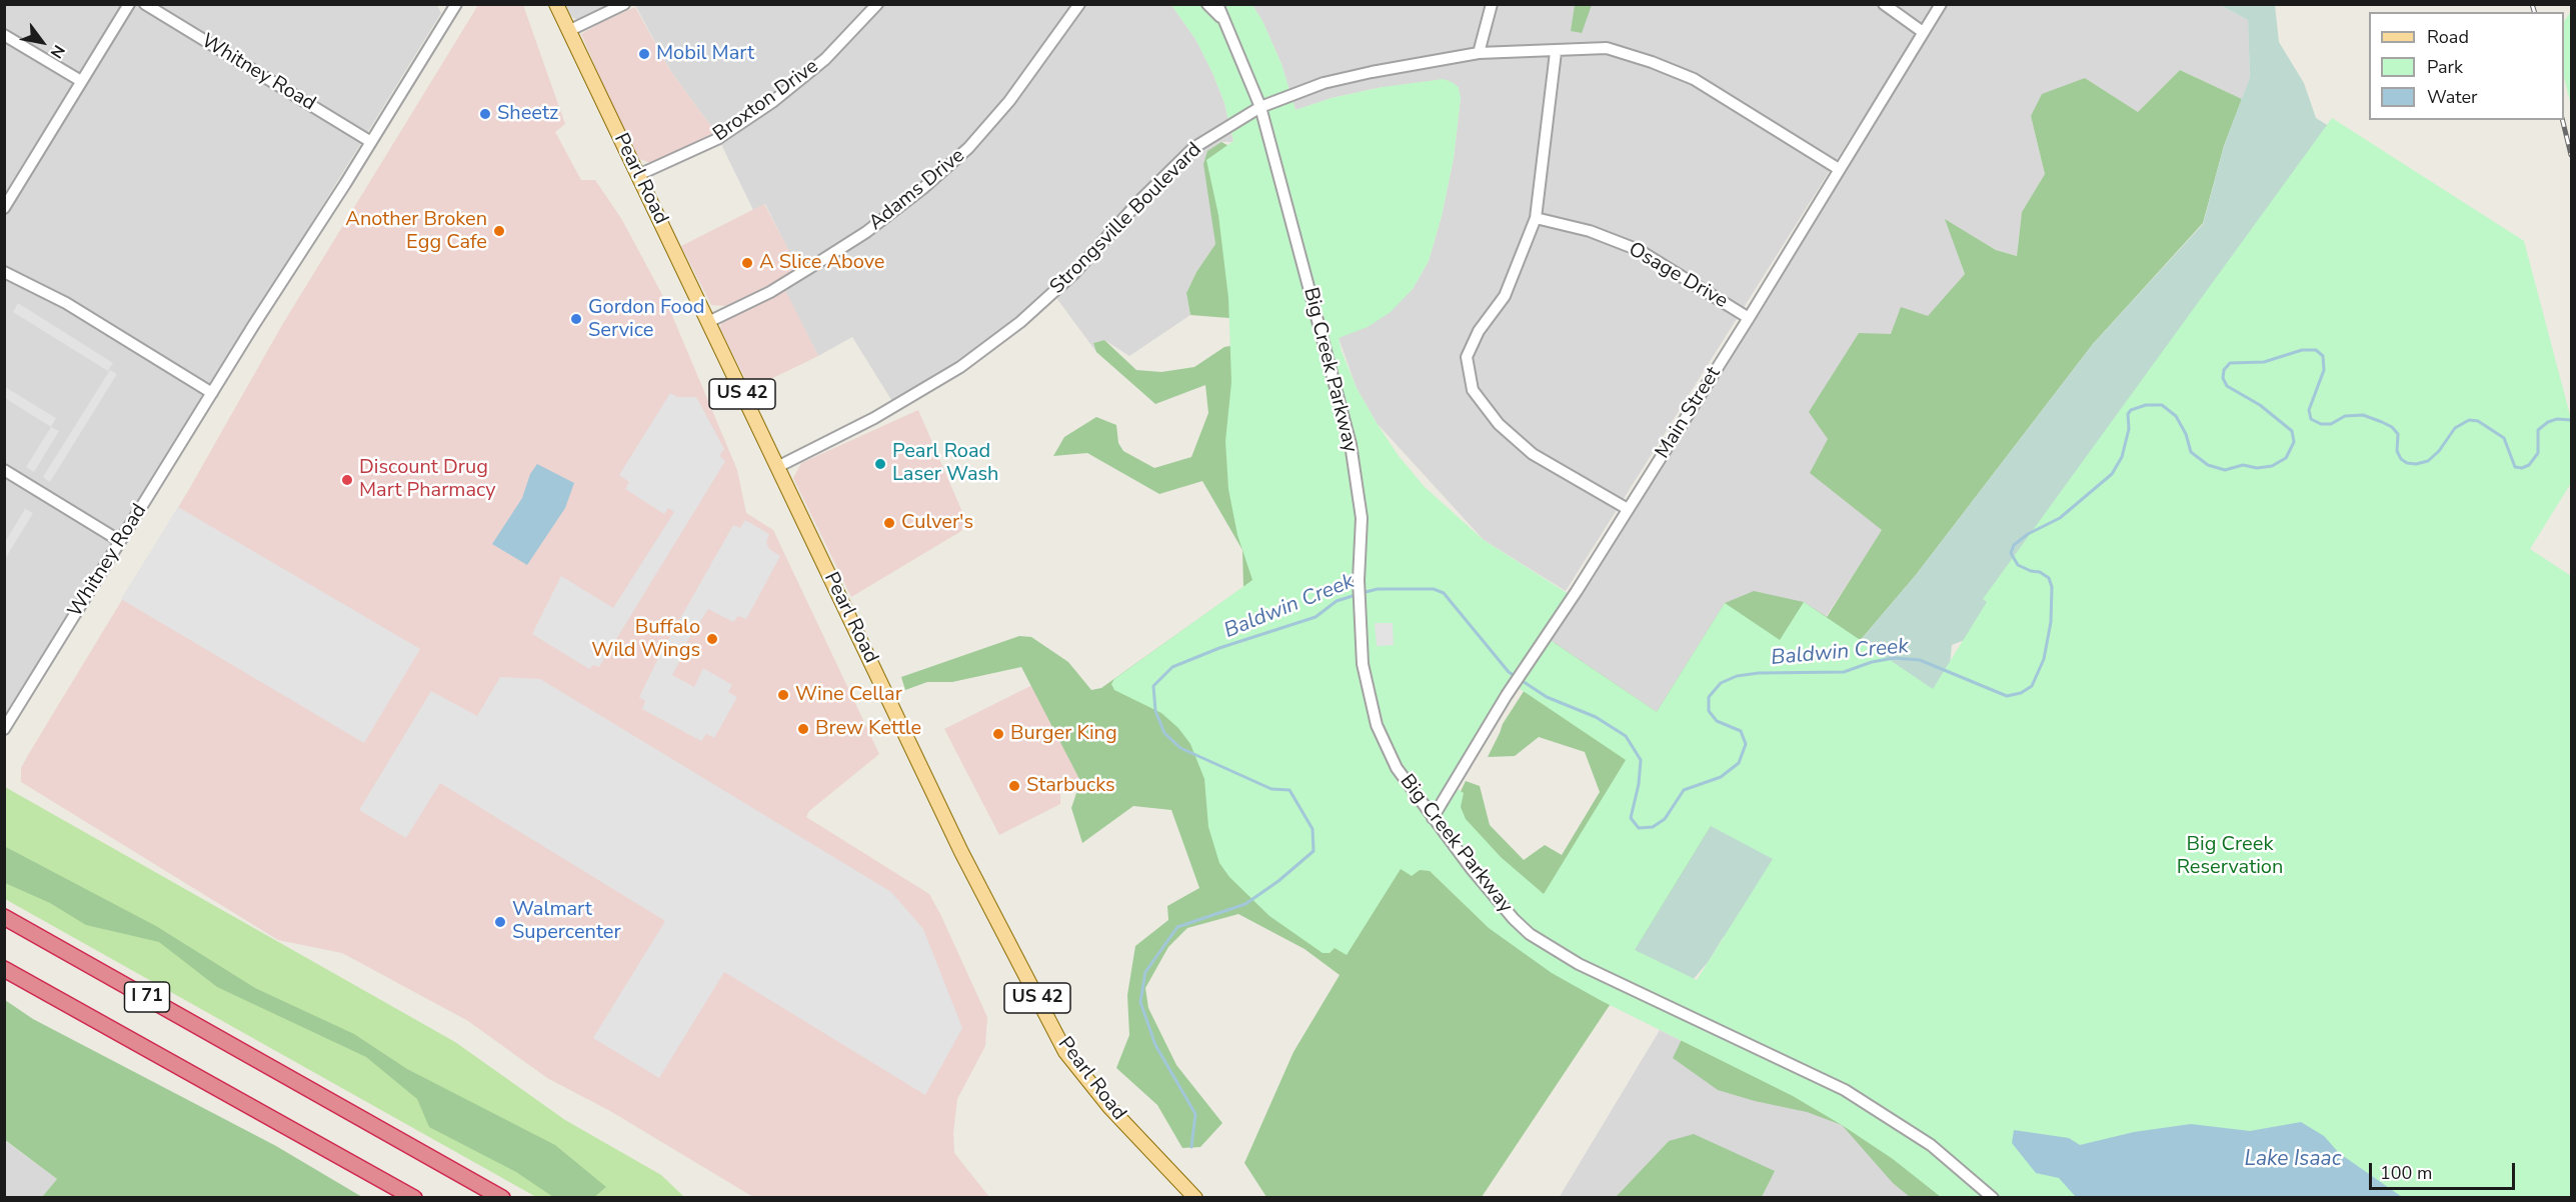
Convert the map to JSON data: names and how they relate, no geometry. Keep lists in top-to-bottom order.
{
  "streets": {
    "highway": ["I 71"],
    "main road": ["Pearl Road", "US 42"],
    "street": [
      "Whitney Road",
      "Broxton Drive",
      "Adams Drive",
      "Strongsville Boulevard",
      "Osage Drive",
      "Big Creek Parkway",
      "Main Street"
    ]
  },
  "crossings": [
    ["Broxton Drive", "Pearl Road"],
    ["Pearl Road", "Adams Drive"],
    ["Pearl Road", "Strongsville Boulevard"],
    ["Strongsville Boulevard", "Big Creek Parkway"],
    ["Strongsville Boulevard", "Main Street"],
    ["Osage Drive", "Main Street"],
    ["Big Creek Parkway", "Main Street"]
  ],
  "water": ["Baldwin Creek", "Lake Isaac"],
  "parks": ["Big Creek Reservation"],
  "places": [
    "Mobil Mart",
    "Sheetz",
    "Another Broken Egg Cafe",
    "A Slice Above",
    "Gordon Food Service",
    "Pearl Road Laser Wash",
    "Discount Drug Mart Pharmacy",
    "Culver's",
    "Buffalo Wild Wings",
    "Wine Cellar",
    "Brew Kettle",
    "Burger King",
    "Starbucks",
    "Walmart Supercenter"
  ],
  "legend": ["Road", "Park", "Water"],
  "scale_bar": "100 m",
  "north": "bottom right"
}
